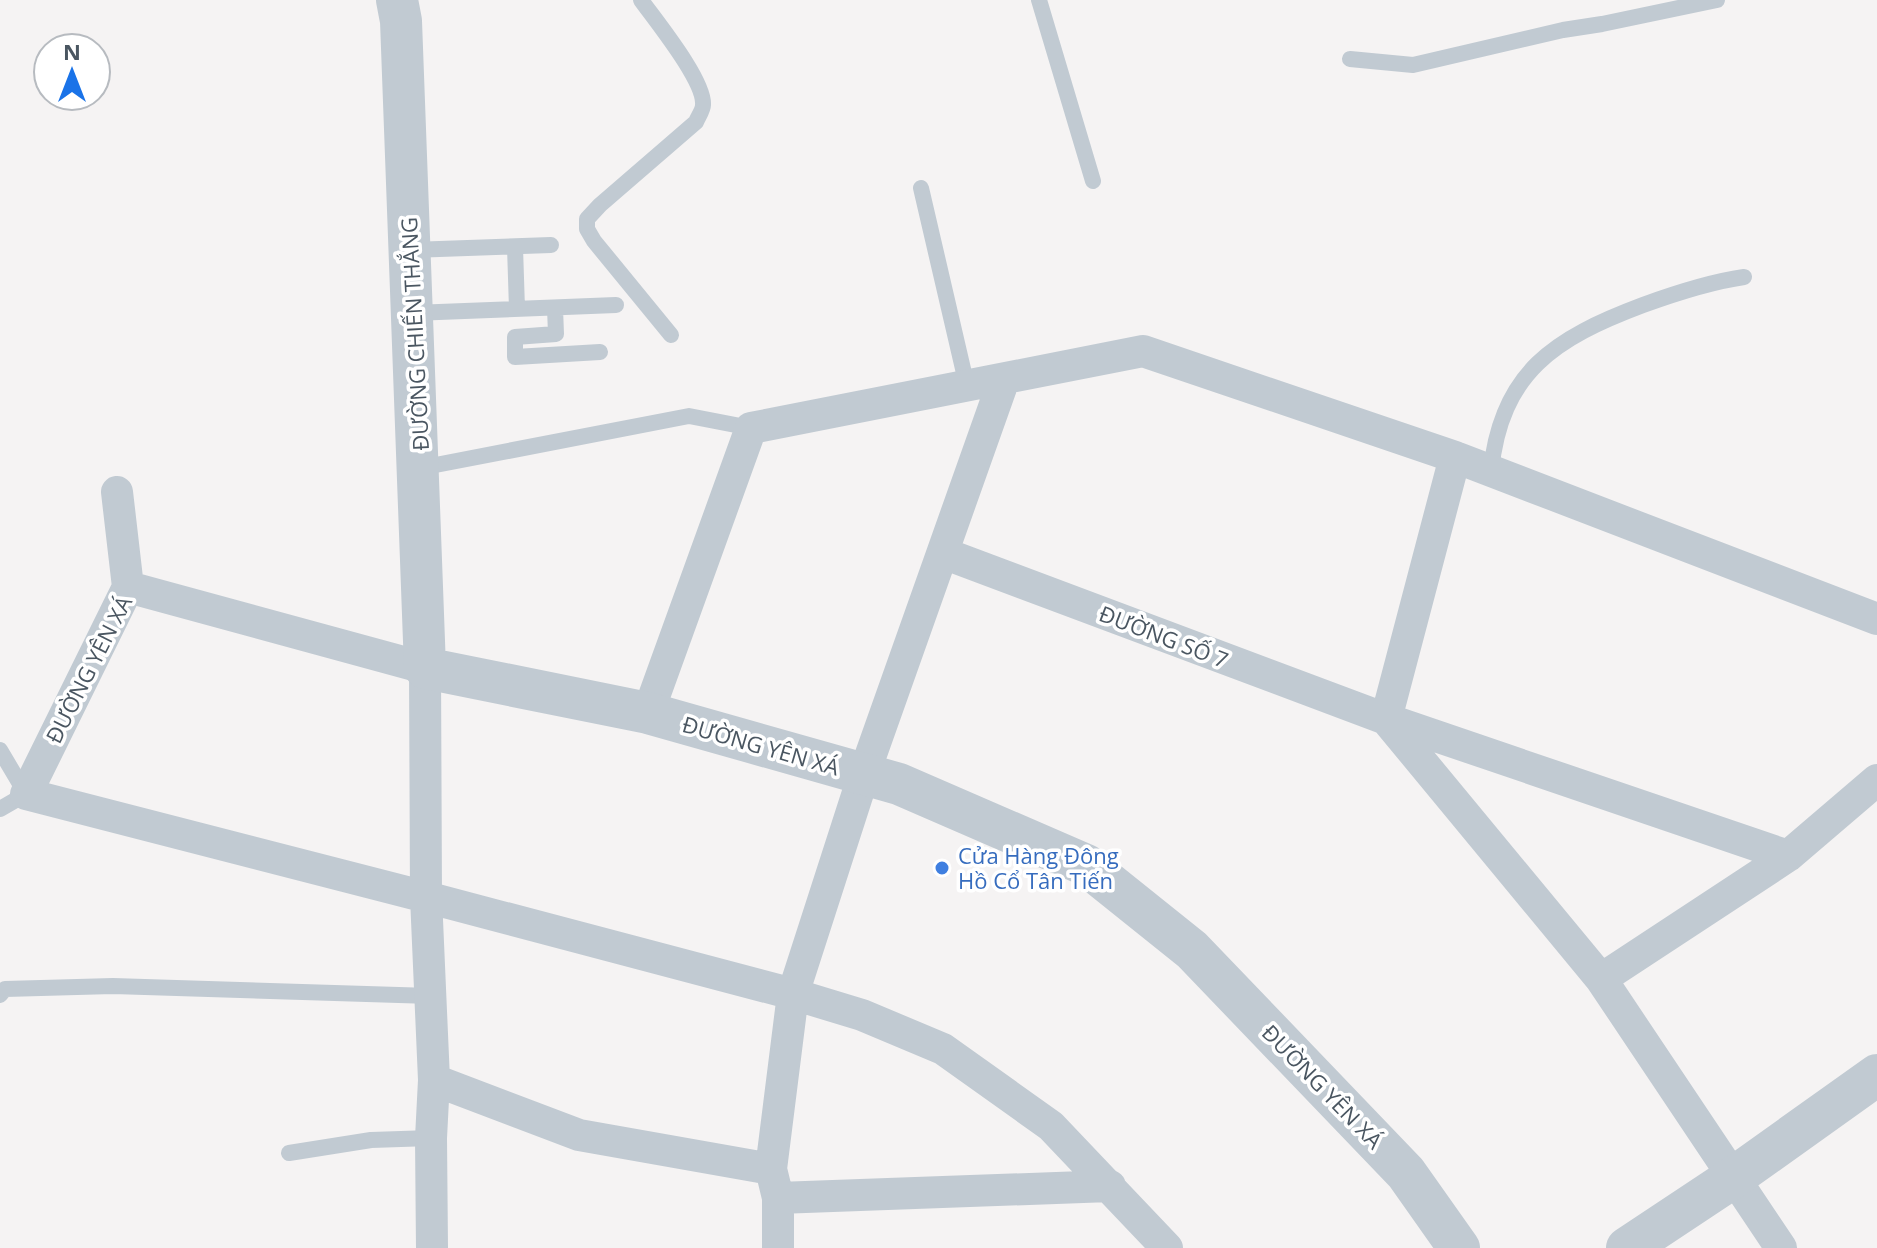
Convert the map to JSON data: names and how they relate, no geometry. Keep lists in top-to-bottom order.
{
  "streets": {
    "street": ["ĐƯỜNG CHIẾN THẮNG", "ĐƯỜNG SỐ 7", "ĐƯỜNG YÊN XÁ"]
  },
  "crossings": [
    ["ĐƯỜNG CHIẾN THẮNG", "ĐƯỜNG YÊN XÁ"]
  ],
  "places": ["Cửa Hàng Đông Hồ Cổ Tân Tiến"],
  "north": "top"
}
